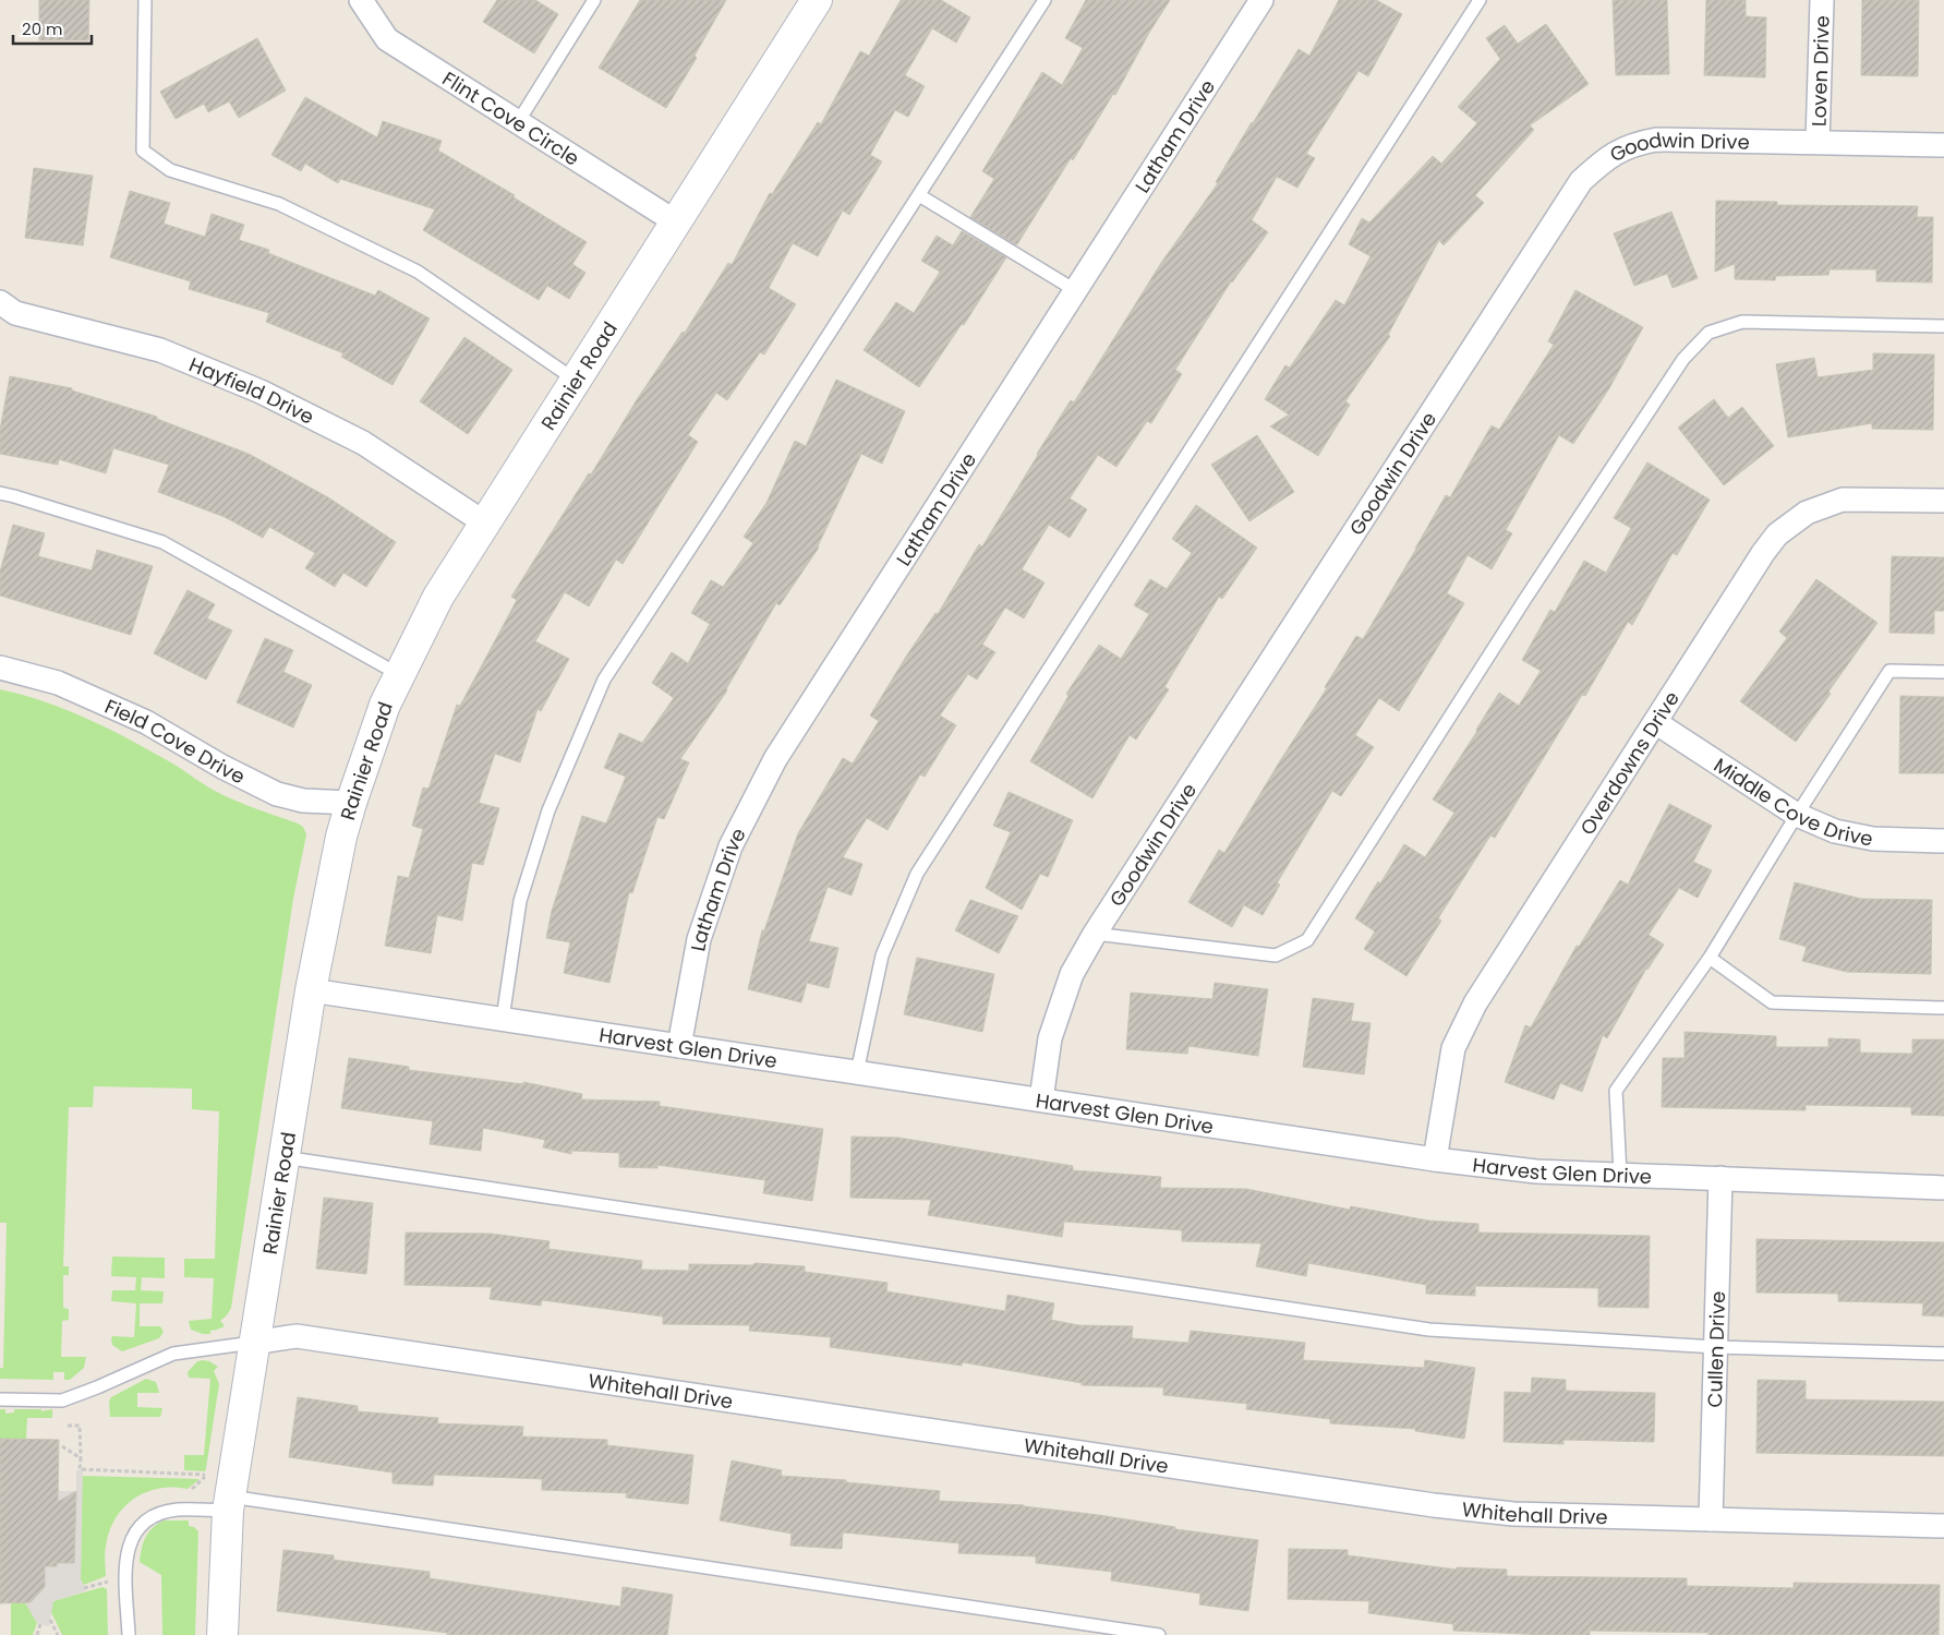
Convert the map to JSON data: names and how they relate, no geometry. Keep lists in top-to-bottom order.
{
  "streets": {
    "street": [
      "Loven Drive",
      "Flint Cove Circle",
      "Latham Drive",
      "Goodwin Drive",
      "Rainier Road",
      "Hayfield Drive",
      "Field Cove Drive",
      "Overdowns Drive",
      "Middle Cove Drive",
      "Harvest Glen Drive",
      "Cullen Drive",
      "Whitehall Drive"
    ]
  },
  "crossings": [
    ["Loven Drive", "Goodwin Drive"],
    ["Flint Cove Circle", "Rainier Road"],
    ["Latham Drive", "Harvest Glen Drive"],
    ["Goodwin Drive", "Harvest Glen Drive"],
    ["Rainier Road", "Hayfield Drive"],
    ["Rainier Road", "Field Cove Drive"],
    ["Rainier Road", "Harvest Glen Drive"],
    ["Rainier Road", "Whitehall Drive"],
    ["Overdowns Drive", "Middle Cove Drive"],
    ["Overdowns Drive", "Harvest Glen Drive"],
    ["Harvest Glen Drive", "Cullen Drive"],
    ["Cullen Drive", "Whitehall Drive"]
  ],
  "scale_bar": "20 m"
}
